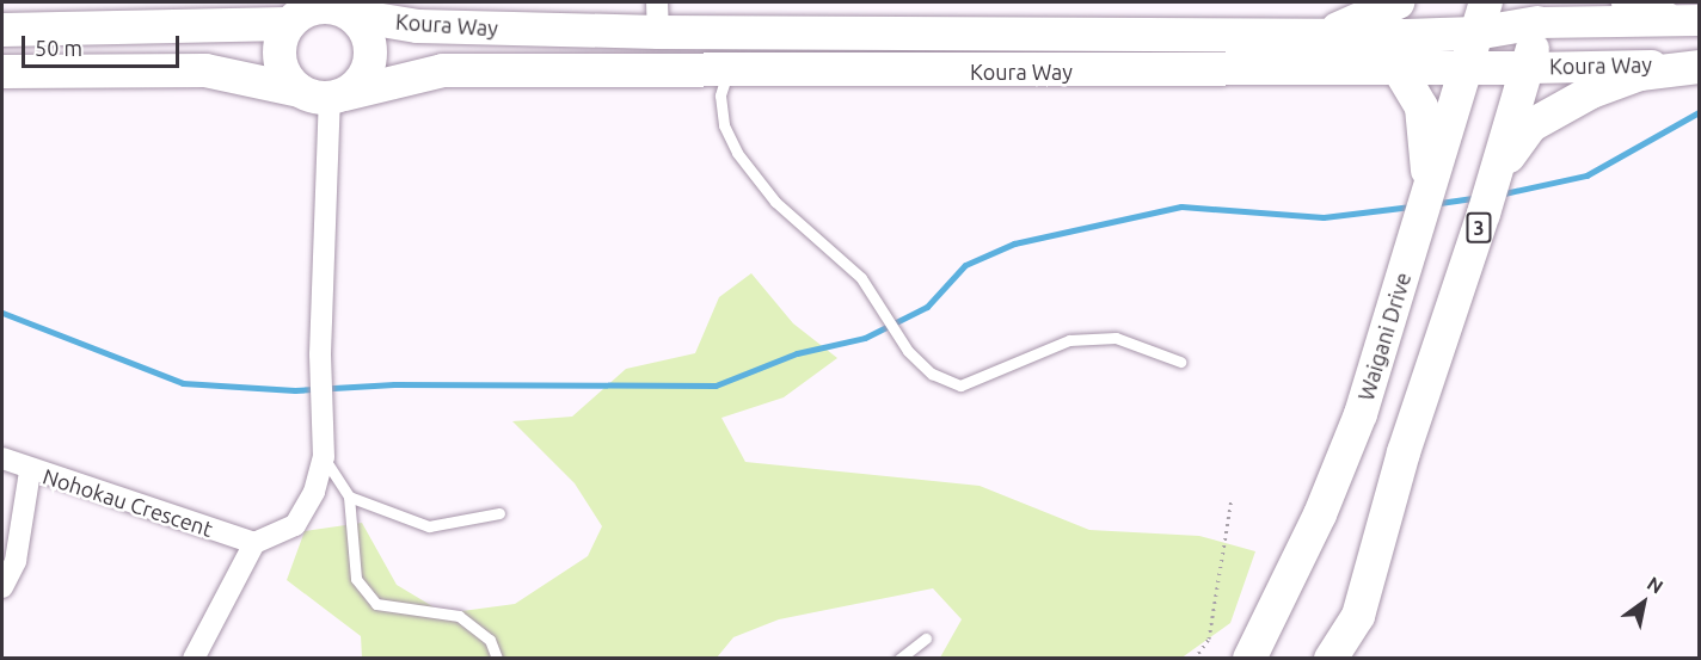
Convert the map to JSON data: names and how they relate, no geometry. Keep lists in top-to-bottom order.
{
  "streets": {
    "highway": ["Koura Way", "3", "Waigani Drive"],
    "street": ["Nohokau Crescent"]
  },
  "crossings": [
    ["Koura Way", "3"],
    ["Koura Way", "Waigani Drive"]
  ],
  "scale_bar": "50 m",
  "north": "top right"
}
